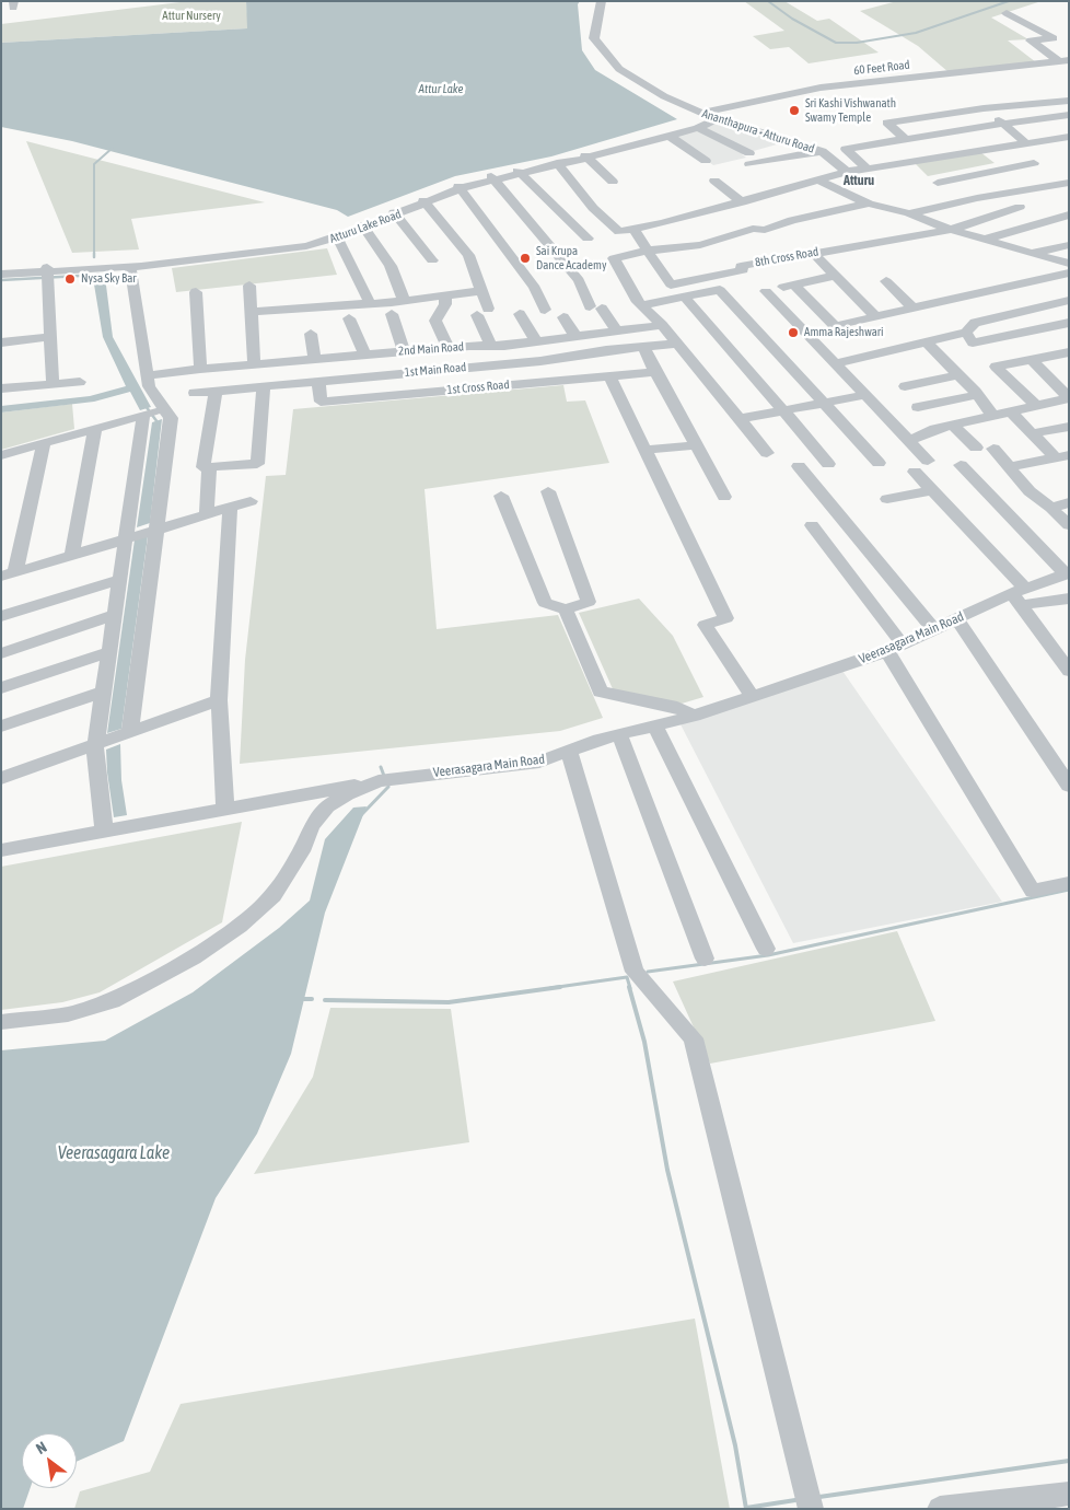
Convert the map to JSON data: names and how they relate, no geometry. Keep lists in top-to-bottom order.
{
  "streets": {
    "street": [
      "60 Feet Road",
      "Ananthapura - Atturu Road",
      "Atturu Lake Road",
      "8th Cross Road",
      "2nd Main Road",
      "1st Main Road",
      "1st Cross Road",
      "Veerasagara Main Road"
    ]
  },
  "crossings": [
    ["60 Feet Road", "Ananthapura - Atturu Road"],
    ["60 Feet Road", "Atturu Lake Road"],
    ["Ananthapura - Atturu Road", "Atturu Lake Road"],
    ["1st Main Road", "1st Cross Road"]
  ],
  "districts": ["Atturu"],
  "water": ["Attur Lake", "Veerasagara Lake"],
  "parks": ["Attur Nursery"],
  "places": [
    "Sri Kashi Vishwanath Swamy Temple",
    "Sai Krupa Dance Academy",
    "Nysa Sky Bar",
    "Amma Rajeshwari"
  ],
  "north": "top left"
}
